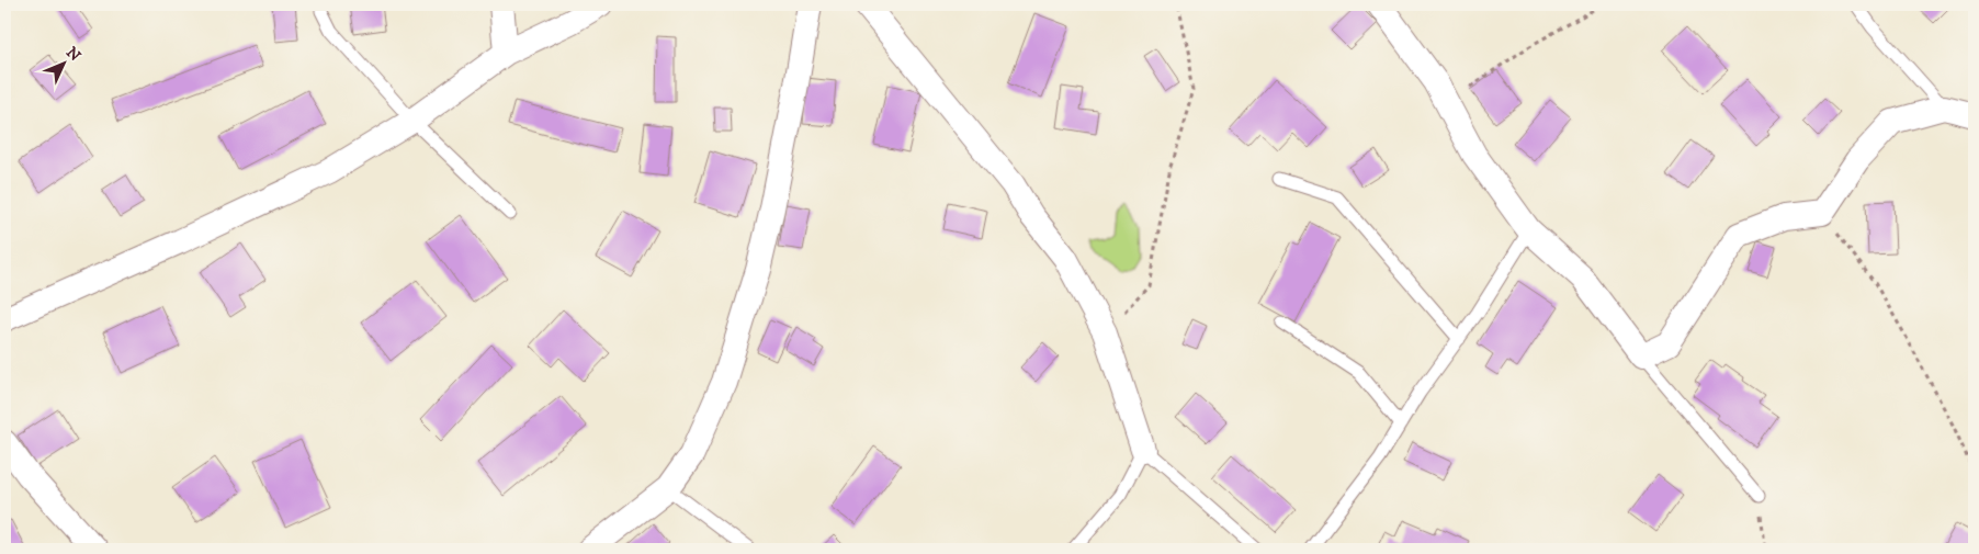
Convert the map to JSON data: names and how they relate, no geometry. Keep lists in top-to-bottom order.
{
  "north": "top right"
}
